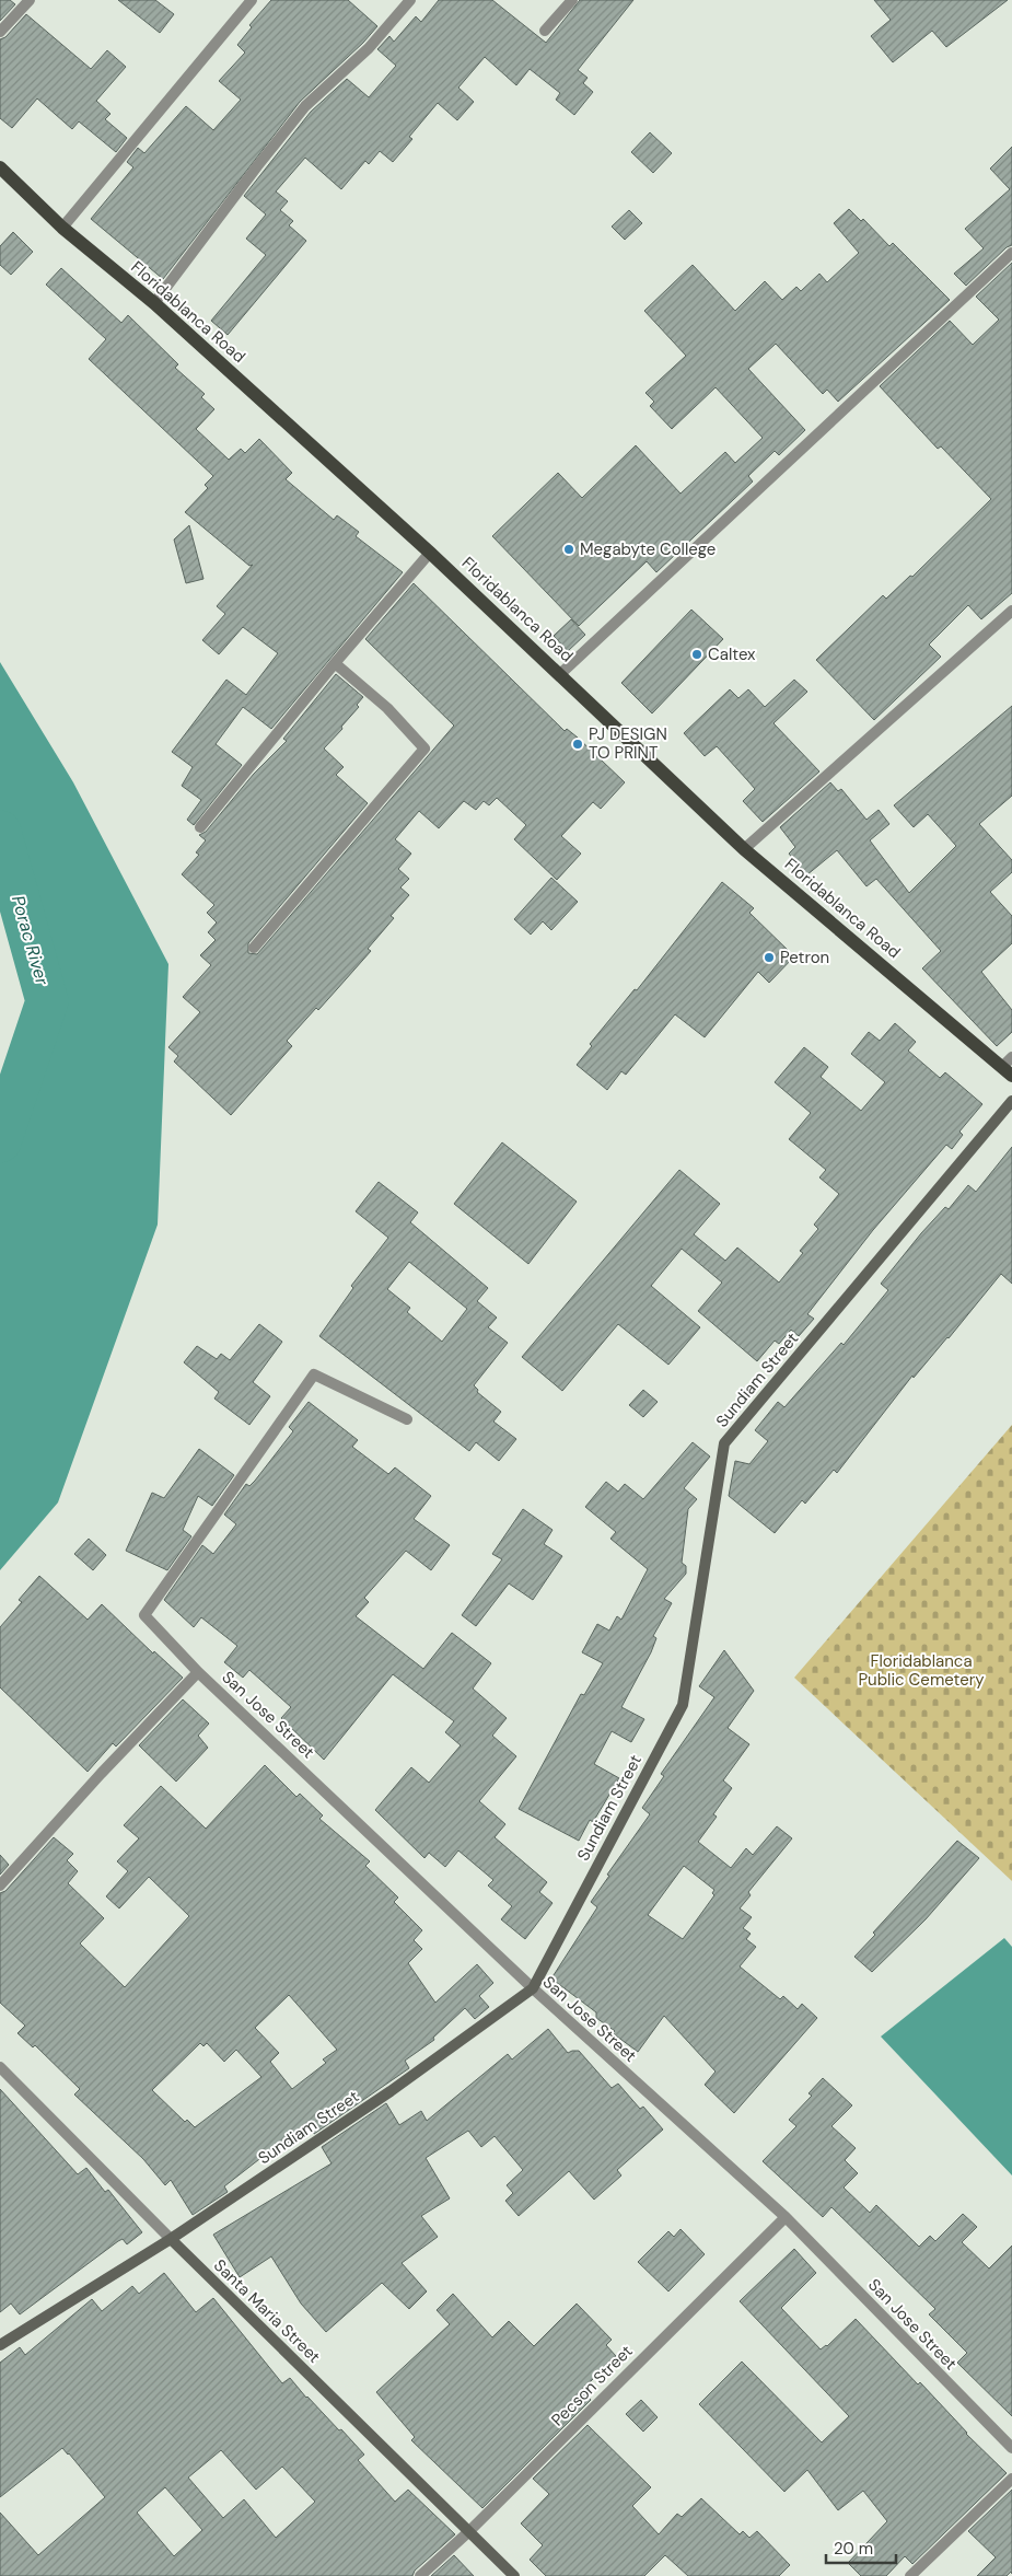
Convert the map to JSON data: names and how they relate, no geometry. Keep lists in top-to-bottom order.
{
  "streets": {
    "main road": ["Floridablanca Road"],
    "street": [
      "Sundiam Street",
      "San Jose Street",
      "Santa Maria Street",
      "Pecson Street"
    ]
  },
  "crossings": [
    ["Sundiam Street", "San Jose Street"],
    ["Sundiam Street", "Santa Maria Street"],
    ["San Jose Street", "Pecson Street"],
    ["Santa Maria Street", "Pecson Street"]
  ],
  "water": ["Porac River"],
  "parks": ["Floridablanca Public Cemetery"],
  "places": [
    "Megabyte College",
    "Caltex",
    "PJ DESIGN TO PRINT",
    "Petron"
  ],
  "scale_bar": "20 m"
}
